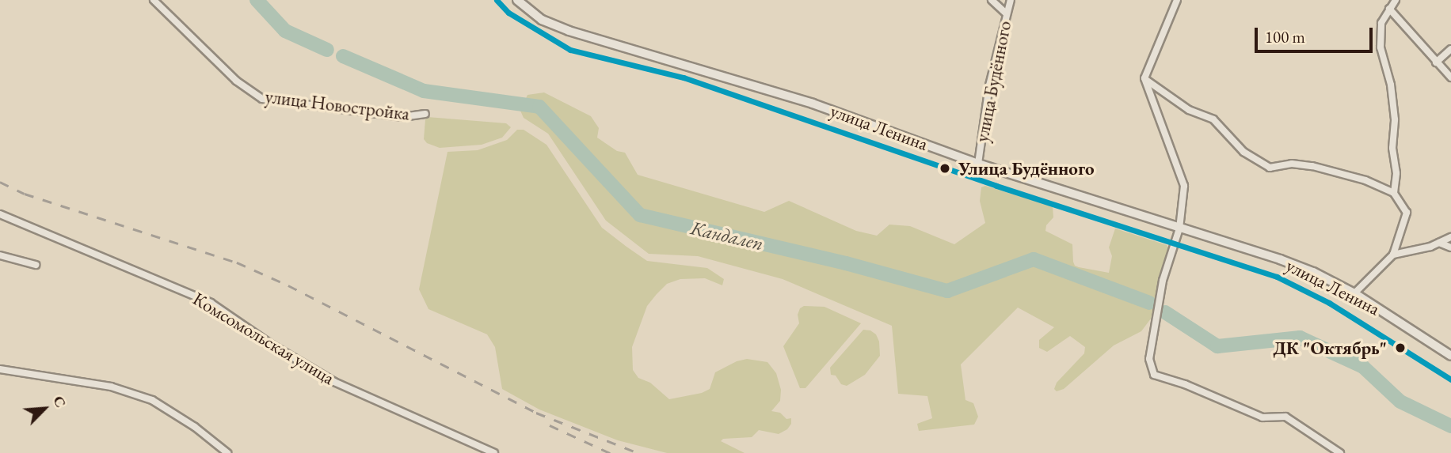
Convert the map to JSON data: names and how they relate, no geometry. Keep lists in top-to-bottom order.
{
  "streets": {
    "main road": ["улица Ленина"],
    "street": ["улица Будённого", "улица Новостройка", "Комсомольская улица"]
  },
  "crossings": [
    ["улица Будённого", "улица Ленина"]
  ],
  "water": ["Кандалеп"],
  "places": ["Улица Будённого", "ДК \"Октябрь\""],
  "scale_bar": "100 m",
  "north": "top right"
}
